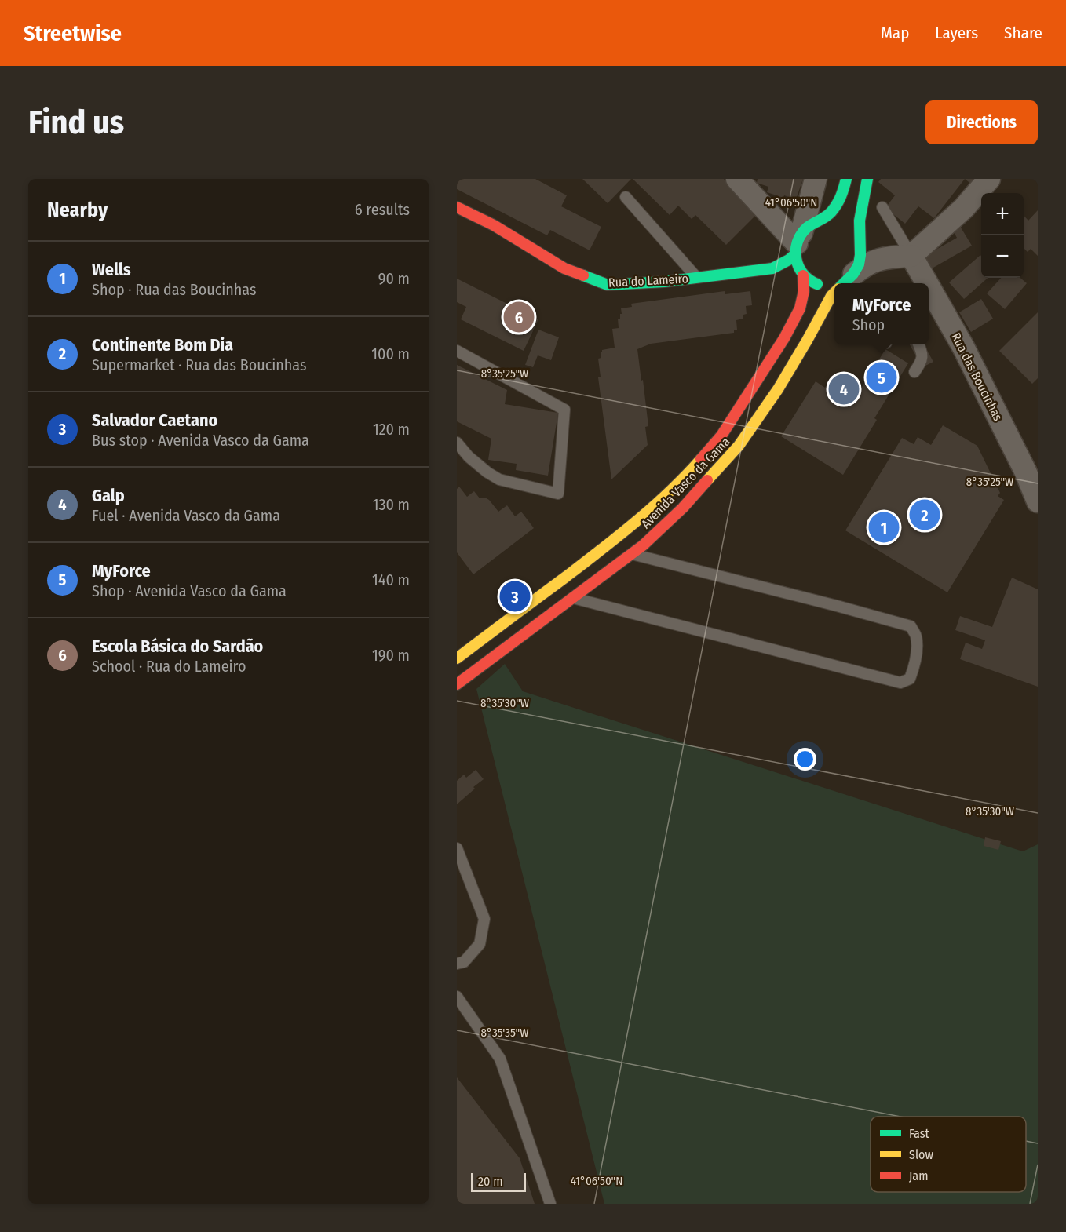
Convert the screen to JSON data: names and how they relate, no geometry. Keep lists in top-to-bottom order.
{
  "streets": {
    "main road": ["Rua do Lameiro", "Avenida Vasco da Gama"],
    "street": ["Rua das Boucinhas"]
  },
  "crossings": [
    ["Rua do Lameiro", "Avenida Vasco da Gama"]
  ],
  "legend": ["Fast", "Slow", "Jam"],
  "scale_bar": "20 m",
  "page": {
    "header": "Streetwise",
    "nav": ["Map", "Layers", "Share"],
    "buttons": "Directions",
    "title": "Find us",
    "heading": ["Nearby", "6 results"],
    "map_buttons": ["+", "−"],
    "list": [
      {
        "mark": "1",
        "name": "Wells",
        "note": "Shop · Rua das Boucinhas",
        "value": "90 m"
      },
      {
        "mark": "2",
        "name": "Continente Bom Dia",
        "note": "Supermarket · Rua das Boucinhas",
        "value": "100 m"
      },
      {
        "mark": "3",
        "name": "Salvador Caetano",
        "note": "Bus stop · Avenida Vasco da Gama",
        "value": "120 m"
      },
      {
        "mark": "4",
        "name": "Galp",
        "note": "Fuel · Avenida Vasco da Gama",
        "value": "130 m"
      },
      {
        "mark": "5",
        "name": "MyForce",
        "note": "Shop · Avenida Vasco da Gama",
        "value": "140 m"
      },
      {
        "mark": "6",
        "name": "Escola Básica do Sardão",
        "note": "School · Rua do Lameiro",
        "value": "190 m"
      }
    ],
    "popup": ["MyForce", "Shop"],
    "pins": [
      "6",
      "5",
      "4",
      "2",
      "1",
      "3"
    ],
    "scale": "20 m"
  },
  "coordinates": [
    "41°06'50\"N",
    "8°35'25\"W",
    "8°35'30\"W",
    "8°35'35\"W"
  ]
}
